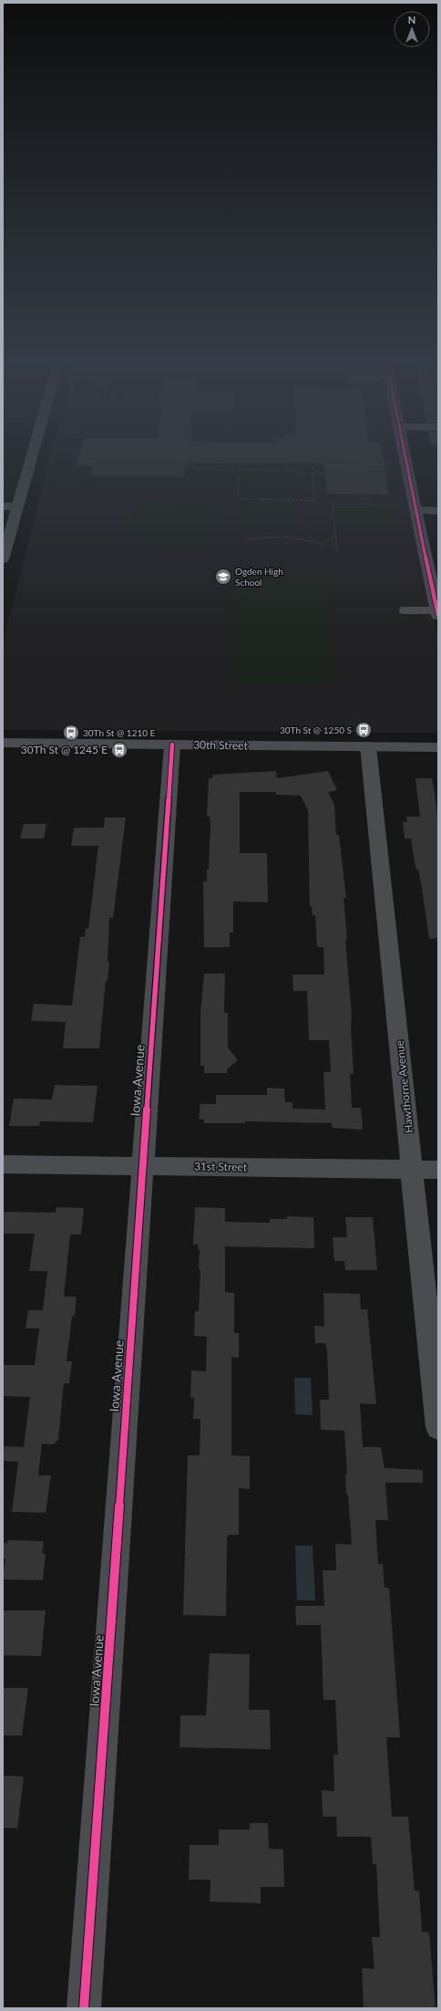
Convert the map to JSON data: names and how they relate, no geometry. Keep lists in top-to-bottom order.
{
  "streets": {
    "street": [
      "30th Street",
      "Iowa Avenue",
      "Hawthorne Avenue",
      "31st Street"
    ]
  },
  "crossings": [
    ["30th Street", "Iowa Avenue"],
    ["30th Street", "Hawthorne Avenue"],
    ["Iowa Avenue", "31st Street"],
    ["Hawthorne Avenue", "31st Street"]
  ],
  "places": {
    "school or university": ["Ogden High School"],
    "bus stop": ["30Th St @ 1250 S", "30Th St @ 1210 E", "30Th St @ 1245 E"]
  },
  "north": "top"
}
